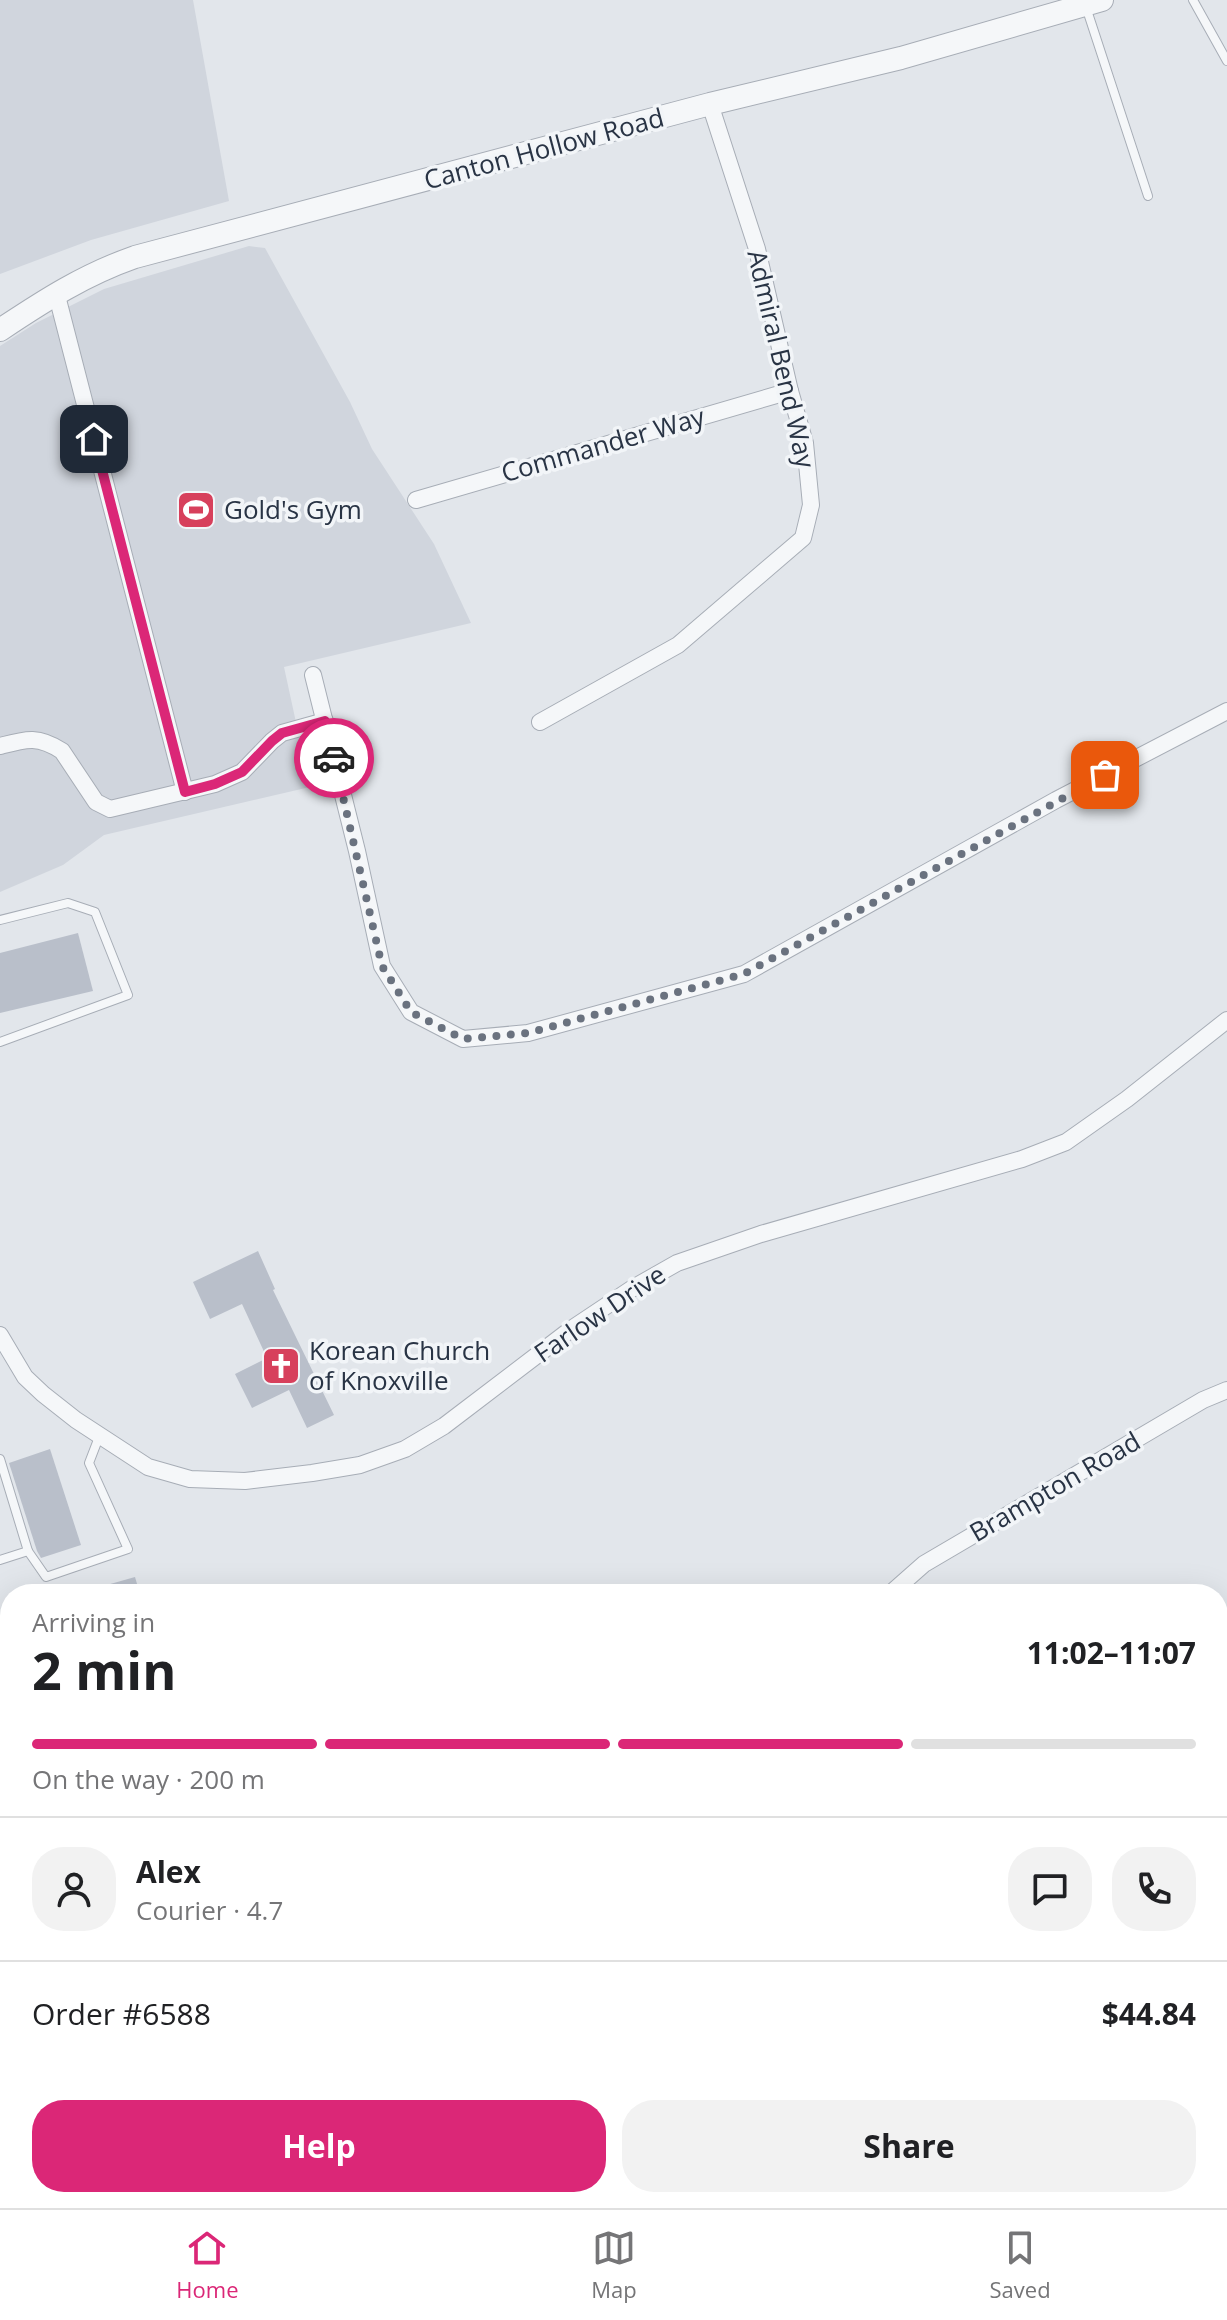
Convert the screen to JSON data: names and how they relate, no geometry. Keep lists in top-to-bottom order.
{
  "streets": {
    "street": [
      "Canton Hollow Road",
      "Admiral Bend Way",
      "Commander Way",
      "Farlow Drive",
      "Brampton Road"
    ]
  },
  "crossings": [
    ["Canton Hollow Road", "Admiral Bend Way"],
    ["Admiral Bend Way", "Commander Way"]
  ],
  "places": {
    "sports": ["Gold's Gym"],
    "church": ["Korean Church of Knoxville"]
  },
  "page": {
    "heading": ["2 min", "Arriving in", "11:02–11:07"],
    "panel": [
      "Alex",
      "Courier · 4.7",
      "Order #6588",
      "$44.84"
    ],
    "bar": "On the way · 200 m",
    "buttons": ["Help", "Share"],
    "tabs": ["Home", "Map", "Saved"]
  }
}
